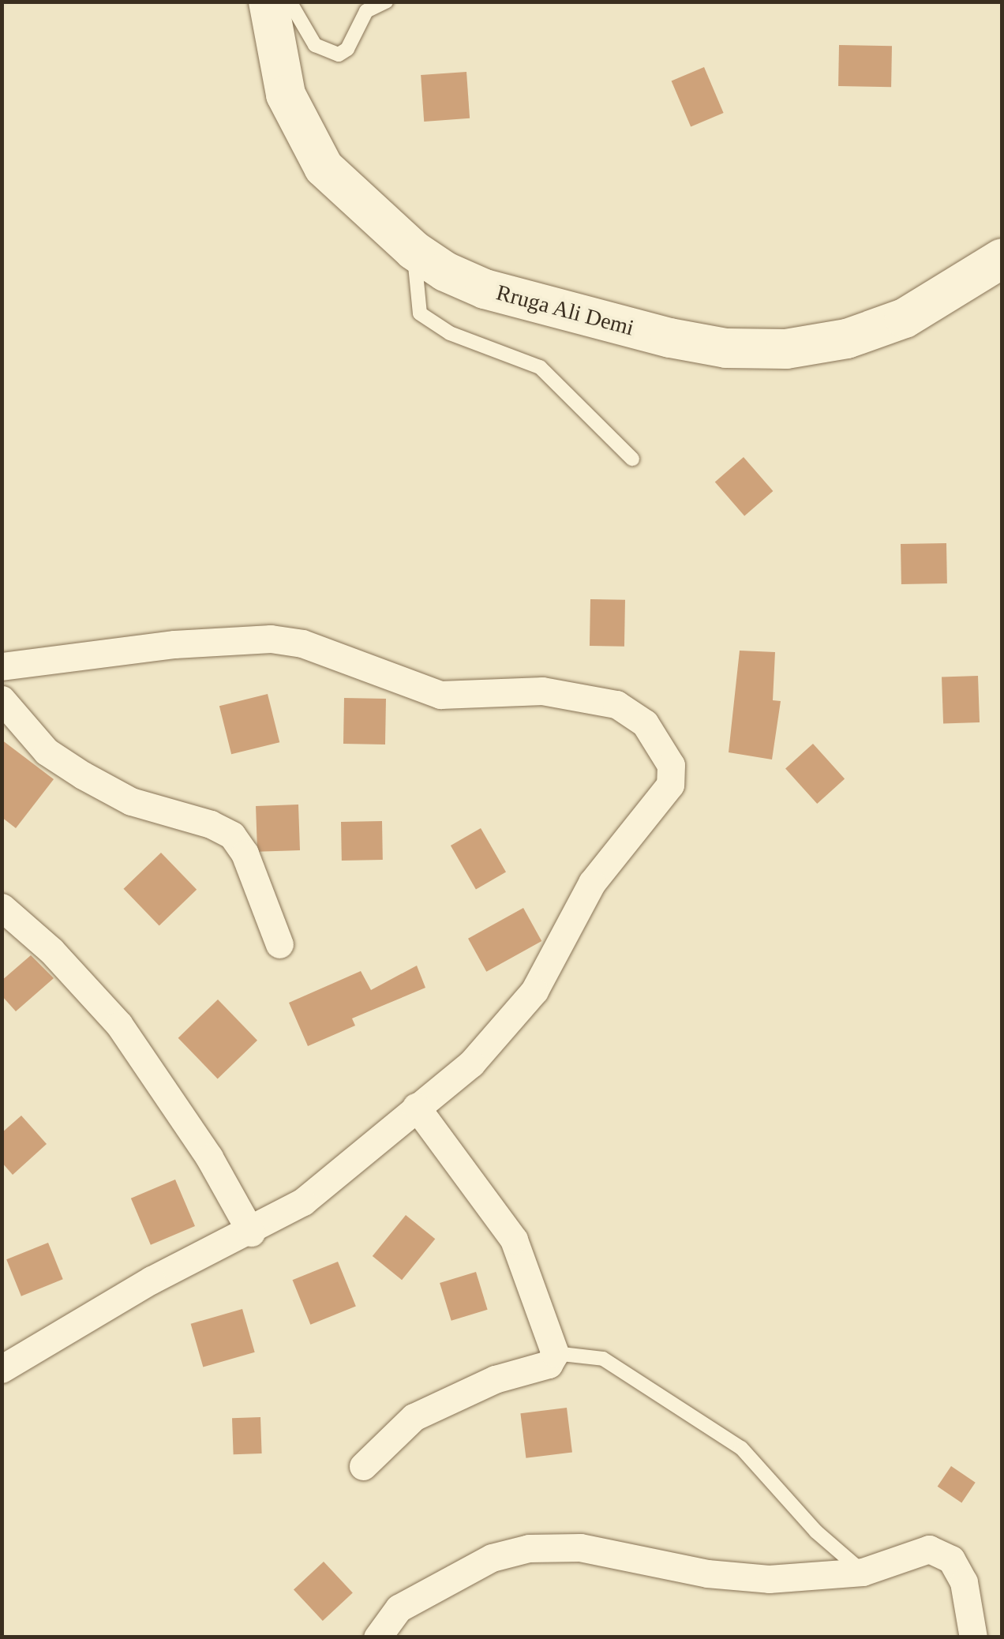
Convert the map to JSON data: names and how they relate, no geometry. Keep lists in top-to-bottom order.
{
  "streets": {
    "main road": ["Rruga Ali Demi"]
  }
}
